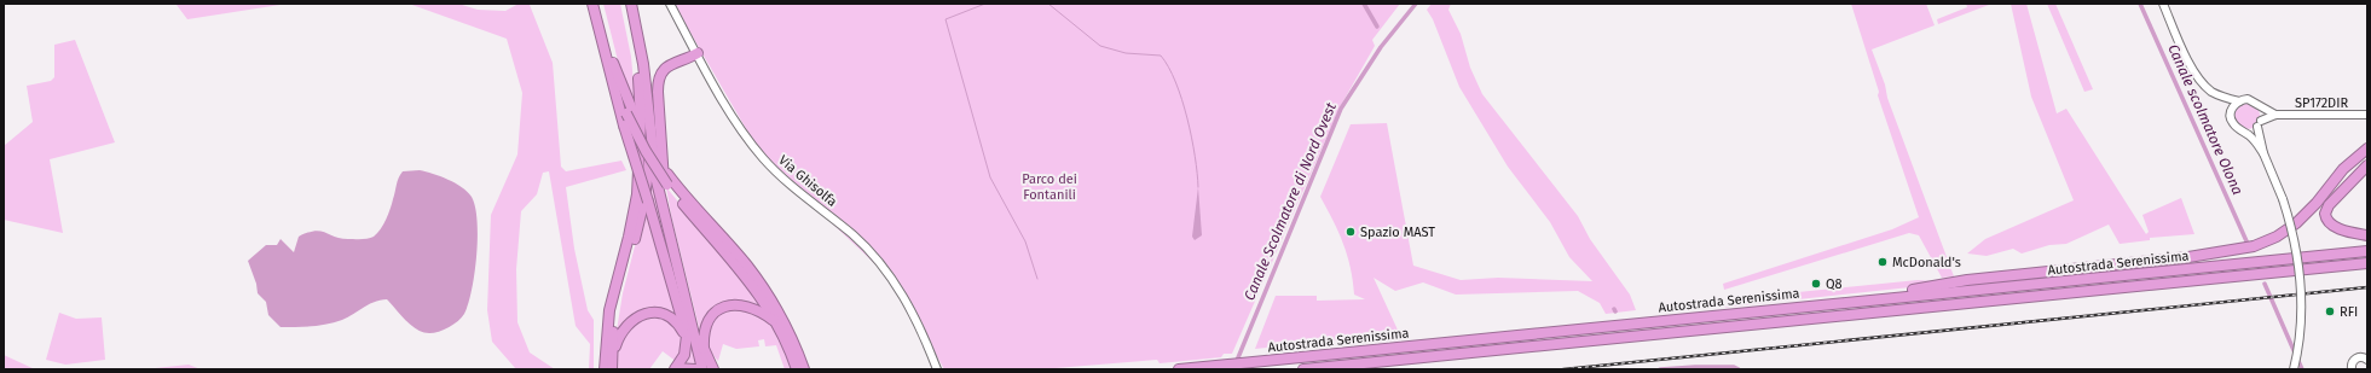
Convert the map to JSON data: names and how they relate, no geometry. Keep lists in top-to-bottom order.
{
  "streets": {
    "highway": ["Autostrada Serenissima"],
    "main road": ["SP172DIR", "Via Ghisolfa"]
  },
  "water": ["Canale scolmatore Olona", "Canale Scolmatore di Nord Ovest"],
  "parks": ["Parco dei Fontanili"],
  "places": [
    "Spazio MAST",
    "McDonald's",
    "Q8",
    "RFI"
  ]
}
